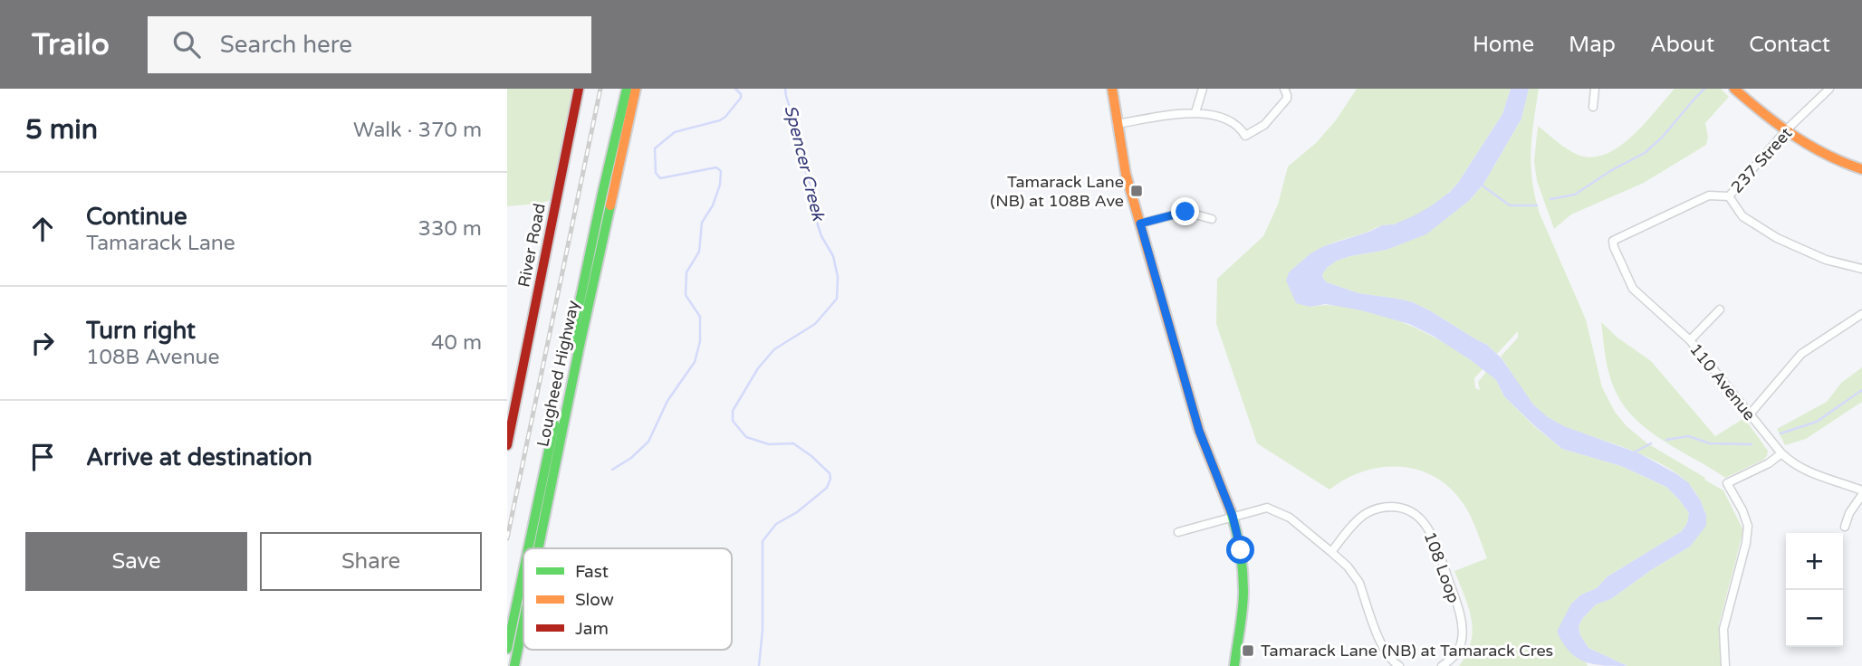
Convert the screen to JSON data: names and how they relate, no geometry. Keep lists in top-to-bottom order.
{
  "streets": {
    "main road": ["River Road", "Lougheed Highway"],
    "street": ["237 Street", "110 Avenue", "108 Loop"]
  },
  "crossings": [
    ["237 Street", "110 Avenue"]
  ],
  "water": ["Spencer Creek"],
  "places": {
    "transit": ["Tamarack Lane (NB) at 108B Ave", "Tamarack Lane (NB) at Tamarack Cres"]
  },
  "legend": ["Fast", "Slow", "Jam"],
  "page": {
    "header": "Trailo",
    "search": "Search here",
    "nav": [
      "Home",
      "Map",
      "About",
      "Contact"
    ],
    "heading": ["5 min", "Walk · 370 m"],
    "list": [
      ["Continue", "Tamarack Lane", "330 m"],
      ["Turn right", "108B Avenue", "40 m"],
      "Arrive at destination"
    ],
    "buttons": ["Save", "Share"],
    "map_buttons": ["+", "−"]
  }
}
